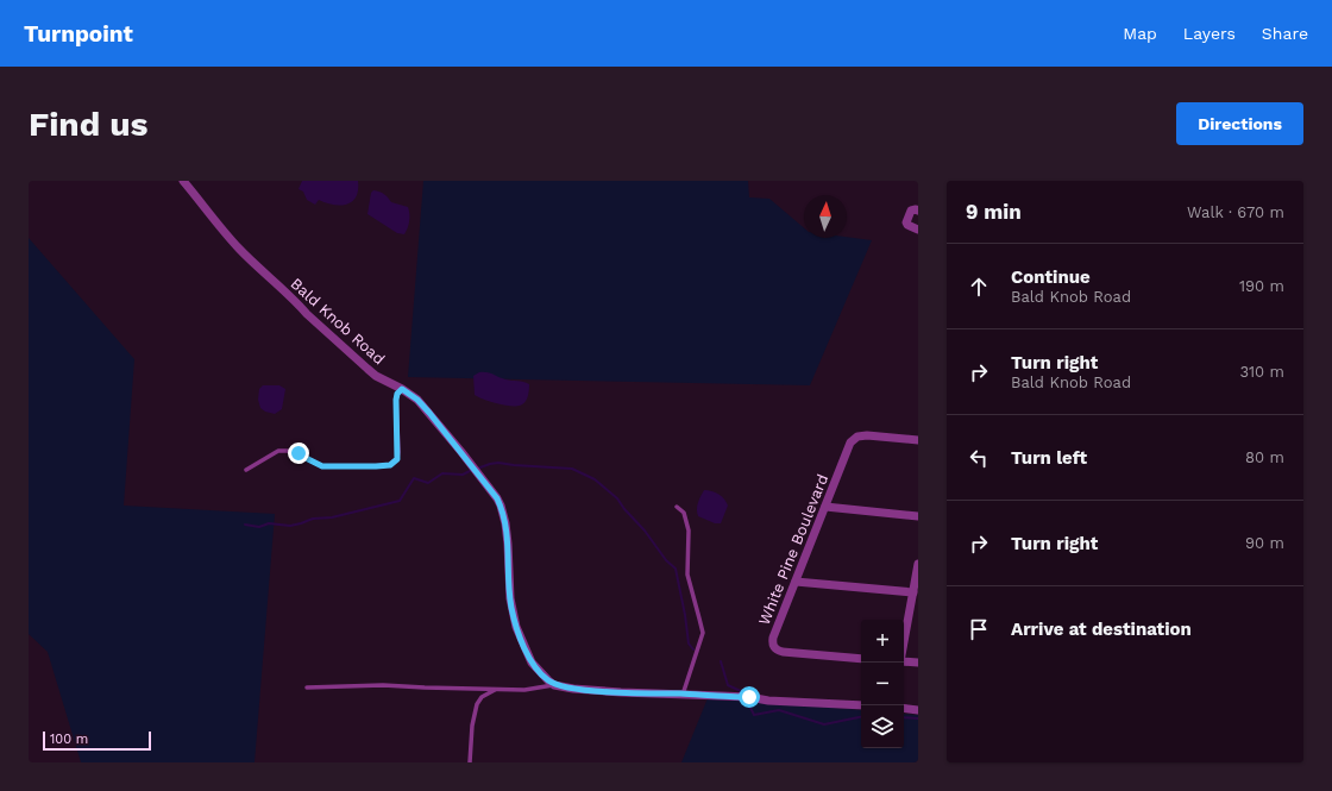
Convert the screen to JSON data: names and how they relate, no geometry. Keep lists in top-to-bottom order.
{
  "streets": {
    "street": ["Bald Knob Road", "White Pine Boulevard"]
  },
  "scale_bar": "100 m",
  "north": "top",
  "page": {
    "header": "Turnpoint",
    "nav": ["Map", "Layers", "Share"],
    "buttons": "Directions",
    "title": "Find us",
    "heading": ["9 min", "Walk · 670 m"],
    "list": [
      ["Continue", "Bald Knob Road", "190 m"],
      ["Turn right", "Bald Knob Road", "310 m"],
      ["Turn left", "80 m"],
      ["Turn right", "90 m"],
      "Arrive at destination"
    ],
    "map_buttons": ["+", "−"],
    "scale": "100 m"
  }
}
